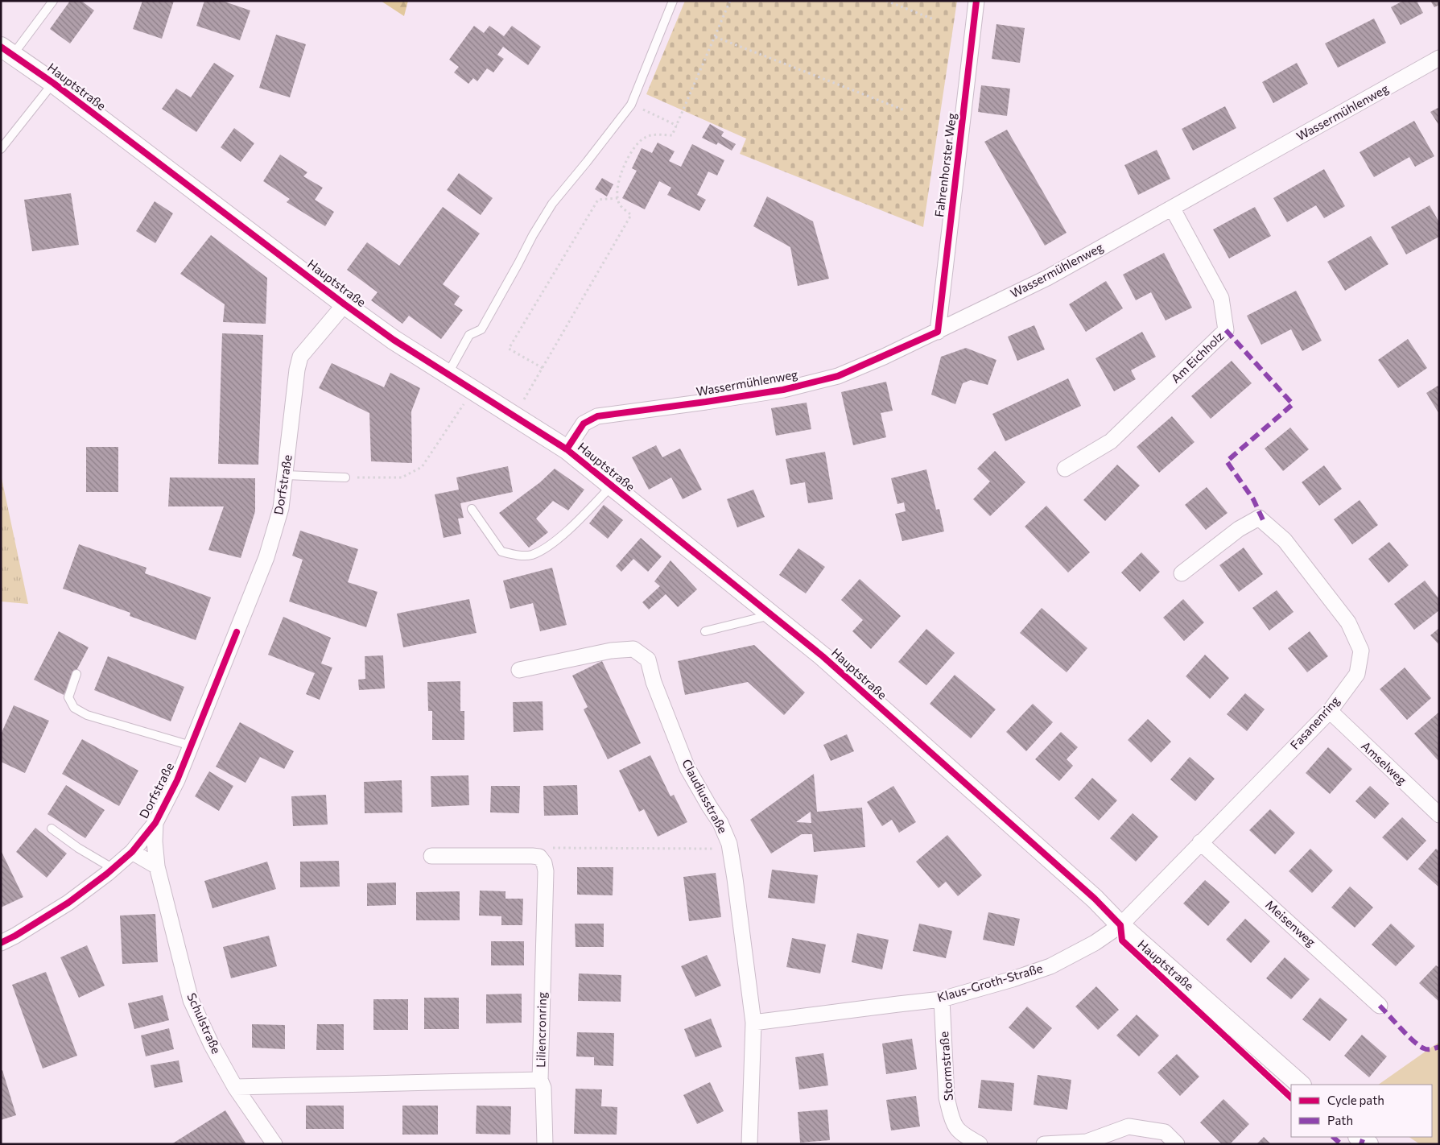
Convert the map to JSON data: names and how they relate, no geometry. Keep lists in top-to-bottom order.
{
  "streets": {
    "street": [
      "Hauptstraße",
      "Wassermühlenweg",
      "Fahrenhorster Weg",
      "Am Eichholz",
      "Dorfstraße",
      "Fasanenring",
      "Amselweg",
      "Claudiusstraße",
      "Meisenweg",
      "Klaus-Groth-Straße",
      "Schulstraße",
      "Liliencronring",
      "Stormstraße"
    ]
  },
  "crossings": [
    ["Hauptstraße", "Wassermühlenweg"],
    ["Hauptstraße", "Dorfstraße"],
    ["Hauptstraße", "Fasanenring"],
    ["Hauptstraße", "Klaus-Groth-Straße"],
    ["Wassermühlenweg", "Fahrenhorster Weg"],
    ["Wassermühlenweg", "Am Eichholz"],
    ["Dorfstraße", "Schulstraße"],
    ["Fasanenring", "Amselweg"],
    ["Fasanenring", "Meisenweg"],
    ["Fasanenring", "Klaus-Groth-Straße"],
    ["Claudiusstraße", "Klaus-Groth-Straße"],
    ["Klaus-Groth-Straße", "Stormstraße"],
    ["Schulstraße", "Liliencronring"]
  ],
  "legend": ["Cycle path", "Path"]
}
